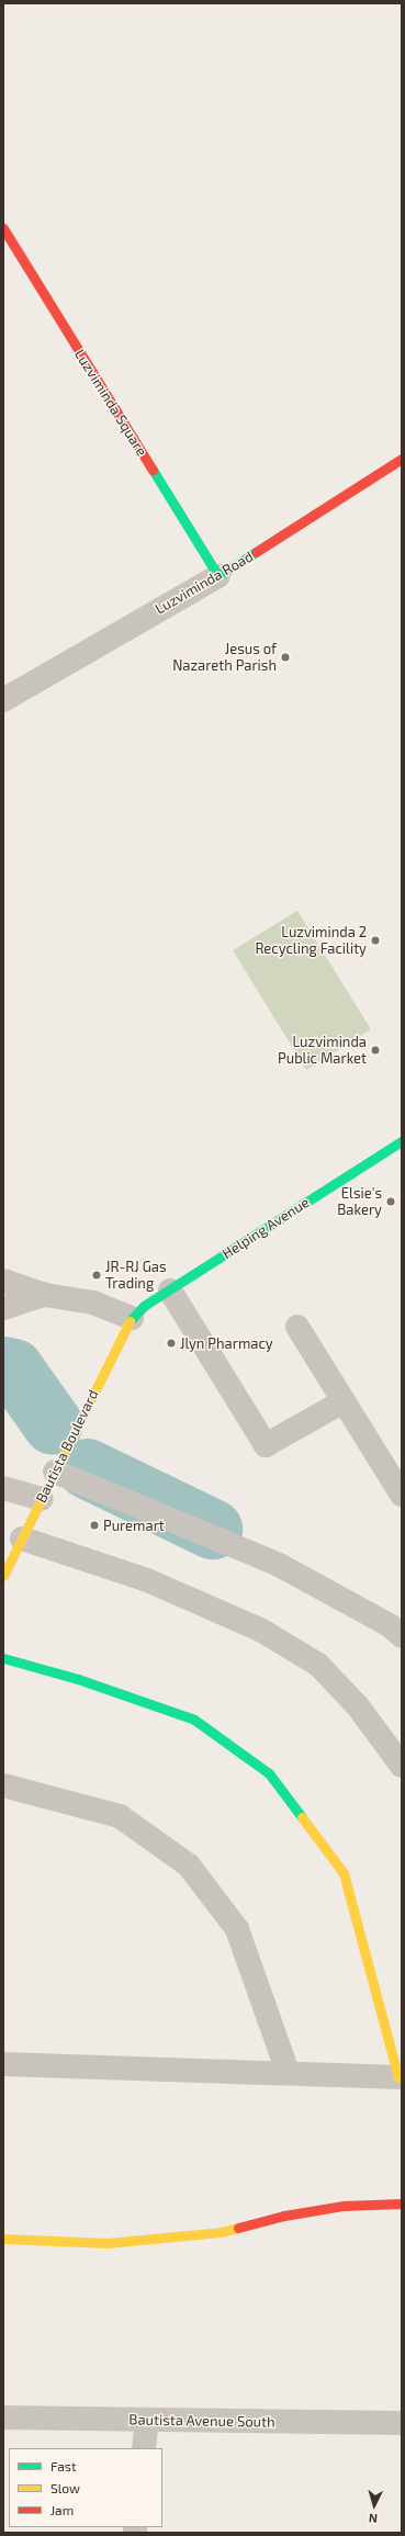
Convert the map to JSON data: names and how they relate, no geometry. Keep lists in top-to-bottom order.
{
  "streets": {
    "street": [
      "Luzviminda Square",
      "Luzviminda Road",
      "Helping Avenue",
      "Bautista Boulevard",
      "Bautista Avenue South"
    ]
  },
  "crossings": [
    ["Luzviminda Square", "Luzviminda Road"],
    ["Helping Avenue", "Bautista Boulevard"]
  ],
  "places": [
    "Jesus of Nazareth Parish",
    "Luzviminda 2 Recycling Facility",
    "Luzviminda Public Market",
    "Elsie's Bakery",
    "JR-RJ Gas Trading",
    "Jlyn Pharmacy",
    "Puremart"
  ],
  "legend": ["Fast", "Slow", "Jam"],
  "north": "bottom"
}
